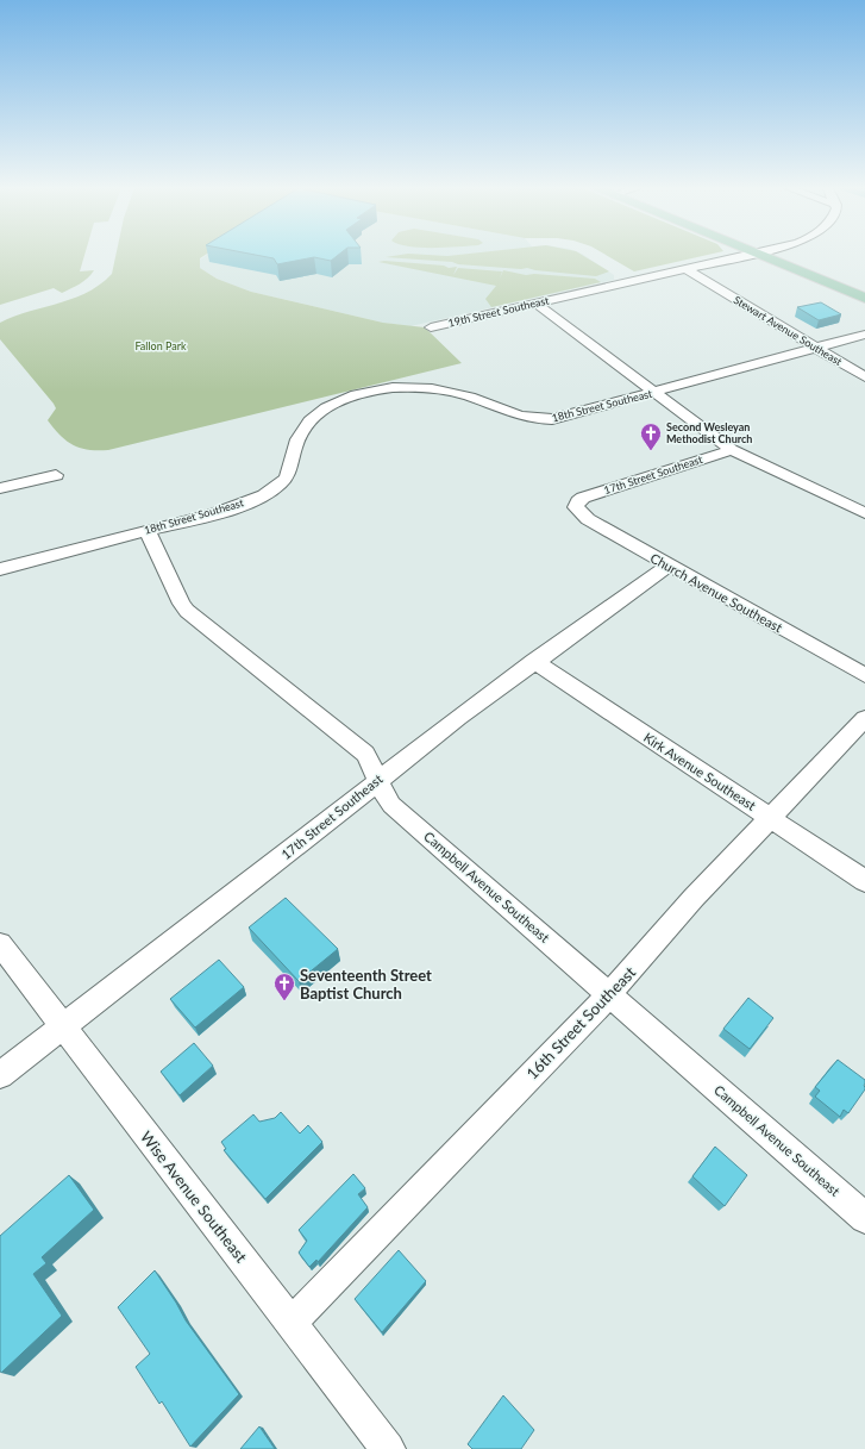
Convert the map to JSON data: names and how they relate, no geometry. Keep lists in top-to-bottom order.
{
  "streets": {
    "street": [
      "19th Street Southeast",
      "Stewart Avenue Southeast",
      "18th Street Southeast",
      "17th Street Southeast",
      "Church Avenue Southeast",
      "Kirk Avenue Southeast",
      "Campbell Avenue Southeast",
      "16th Street Southeast",
      "Wise Avenue Southeast"
    ]
  },
  "crossings": [
    ["19th Street Southeast", "Stewart Avenue Southeast"],
    ["Stewart Avenue Southeast", "18th Street Southeast"],
    ["18th Street Southeast", "Campbell Avenue Southeast"],
    ["17th Street Southeast", "Church Avenue Southeast"],
    ["17th Street Southeast", "Kirk Avenue Southeast"],
    ["17th Street Southeast", "Campbell Avenue Southeast"],
    ["17th Street Southeast", "Wise Avenue Southeast"],
    ["Kirk Avenue Southeast", "16th Street Southeast"],
    ["Campbell Avenue Southeast", "16th Street Southeast"],
    ["16th Street Southeast", "Wise Avenue Southeast"]
  ],
  "parks": ["Fallon Park"],
  "places": {
    "church": ["Second Wesleyan Methodist Church", "Seventeenth Street Baptist Church"]
  }
}
